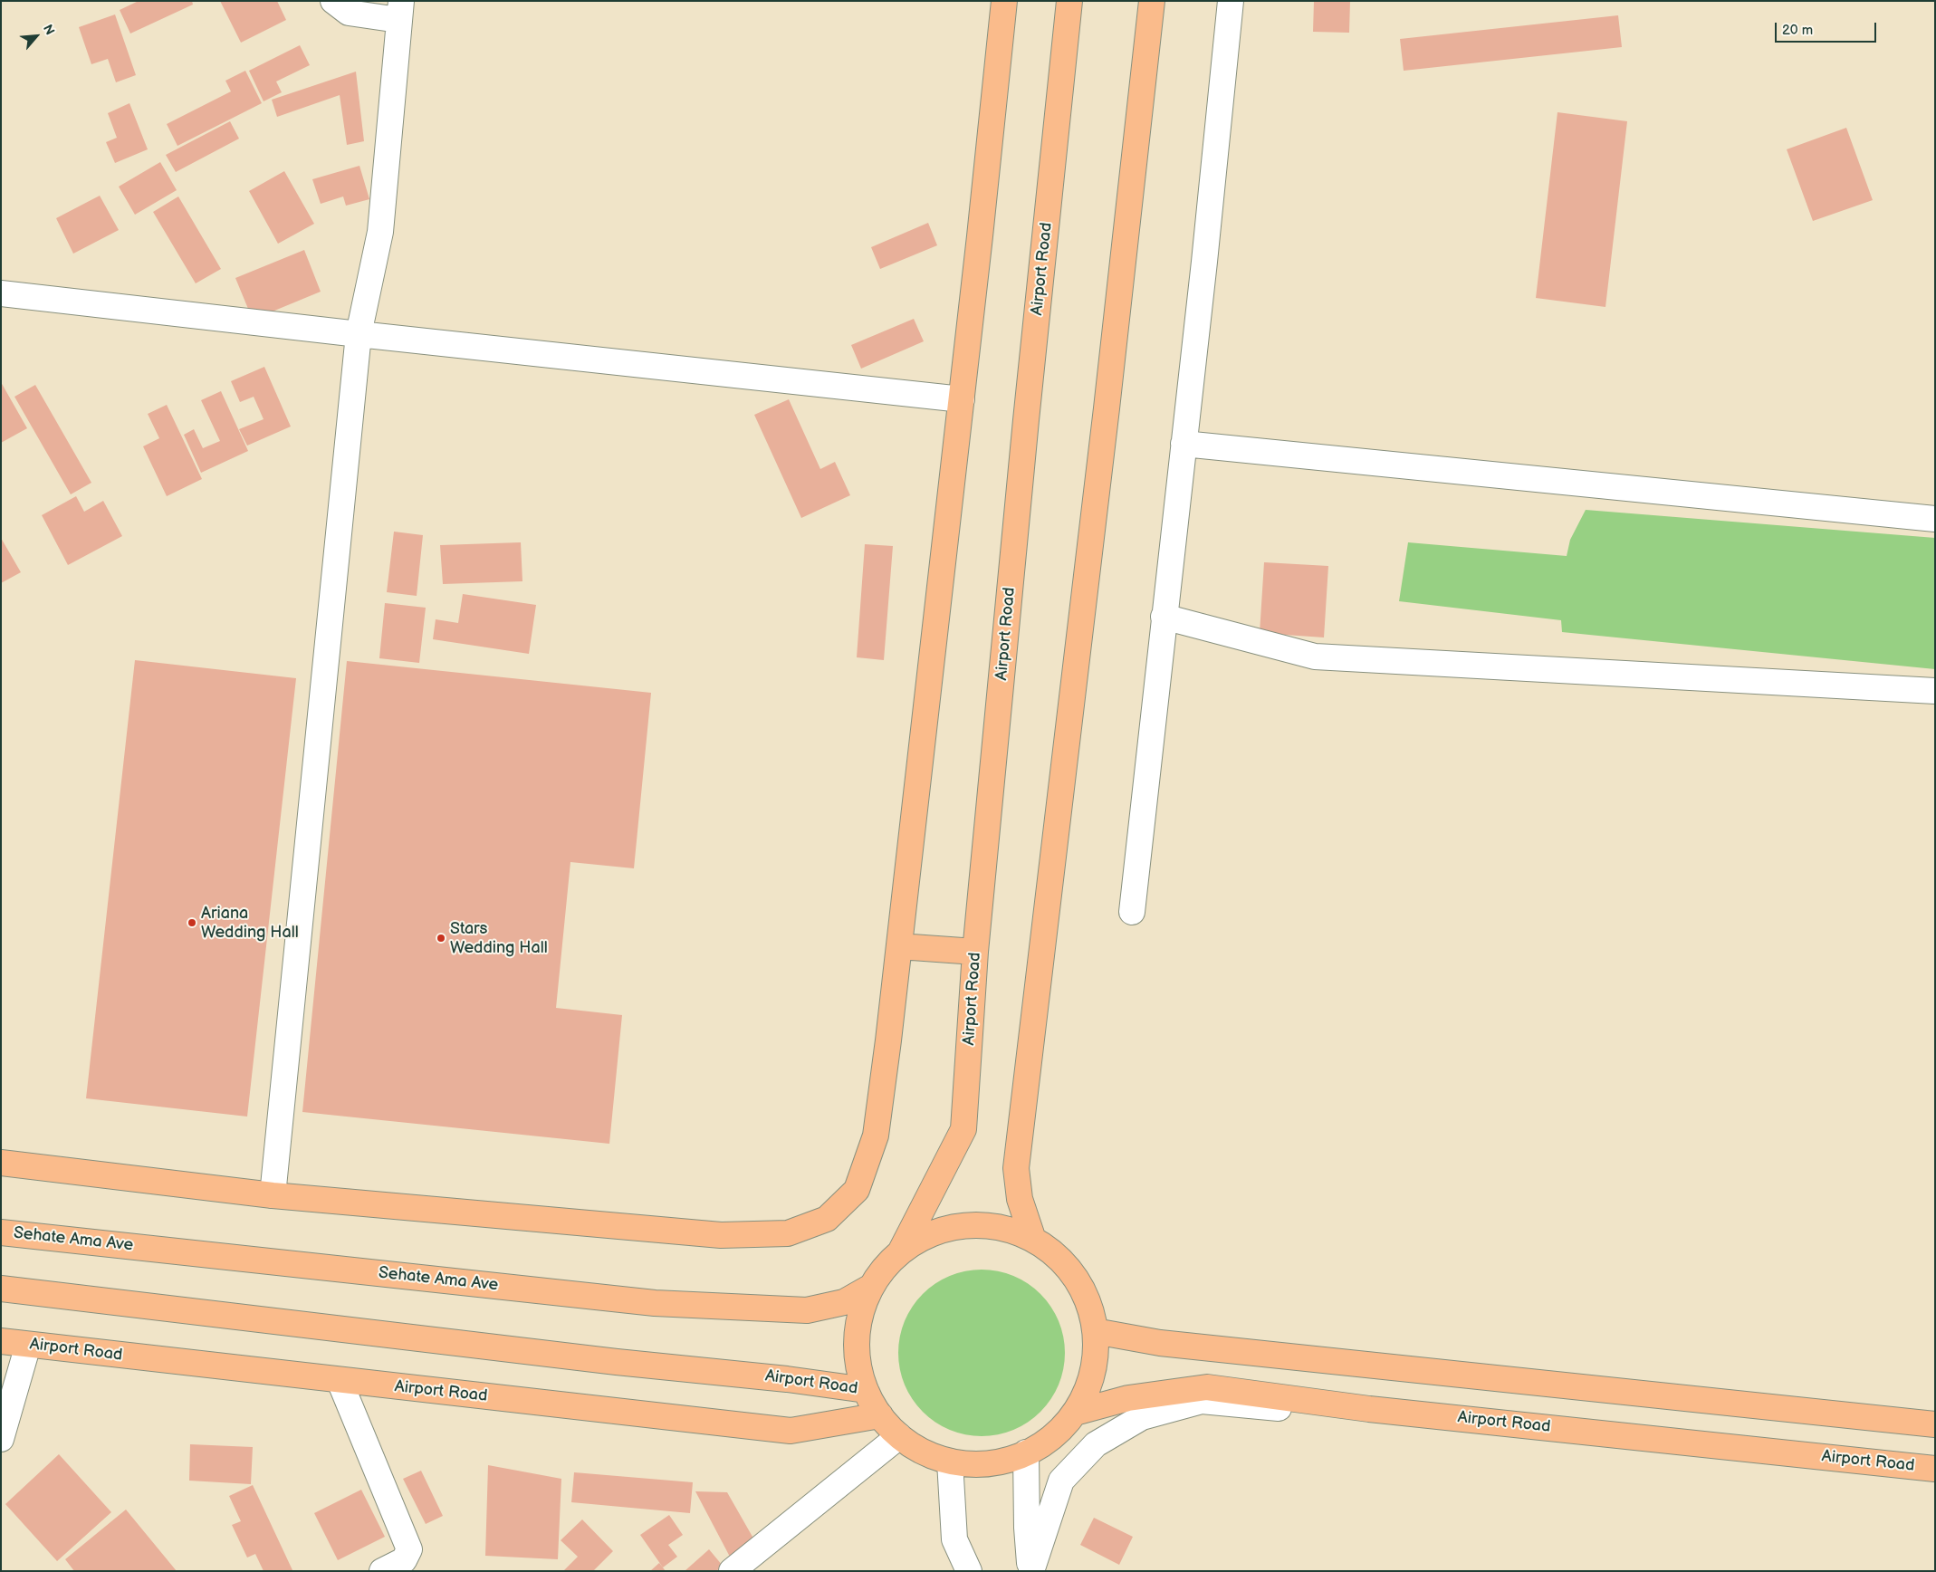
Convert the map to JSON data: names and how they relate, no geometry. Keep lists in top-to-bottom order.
{
  "streets": {
    "main road": ["Airport Road", "Sehate Ama Ave"]
  },
  "places": ["Ariana Wedding Hall", "Stars Wedding Hall"],
  "scale_bar": "20 m",
  "north": "top right"
}
